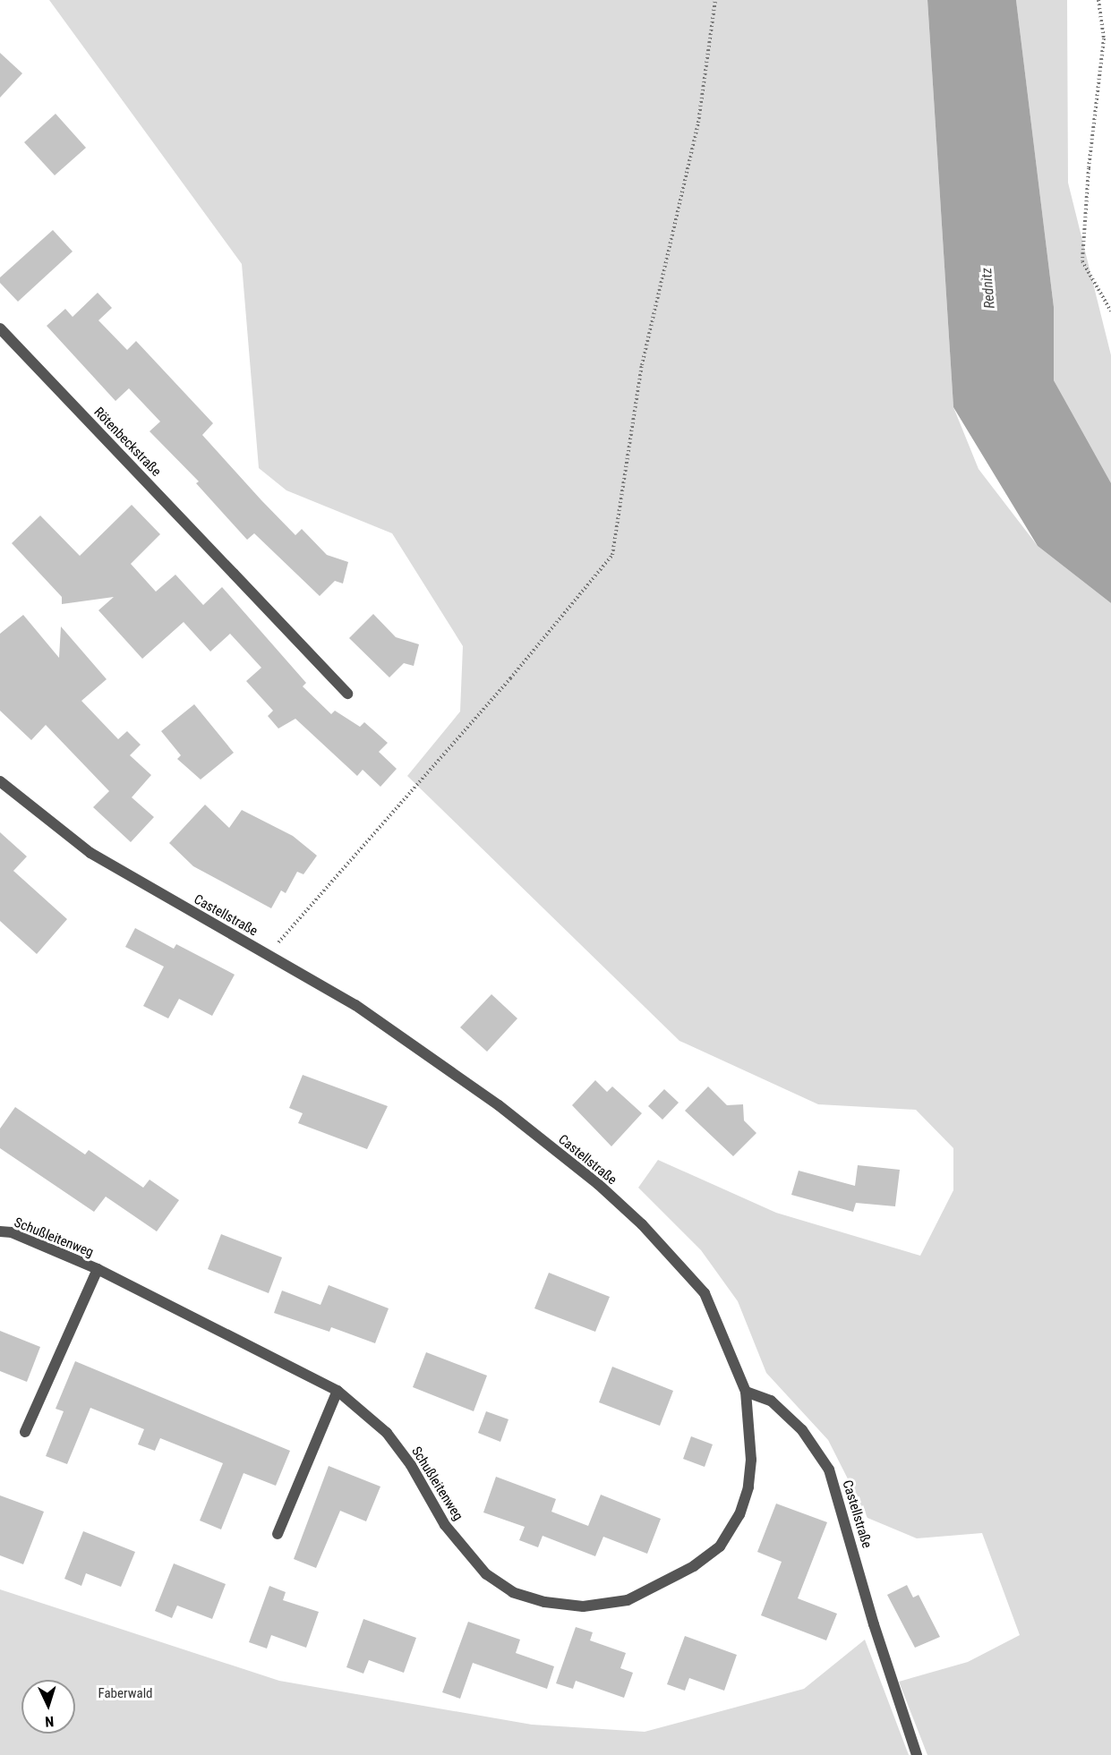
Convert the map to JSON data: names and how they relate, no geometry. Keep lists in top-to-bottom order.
{
  "streets": {
    "street": ["Rötenbeckstraße", "Castellstraße", "Schußleitenweg"]
  },
  "crossings": [
    ["Castellstraße", "Schußleitenweg"]
  ],
  "water": ["Rednitz"],
  "parks": ["Faberwald"],
  "north": "bottom"
}
